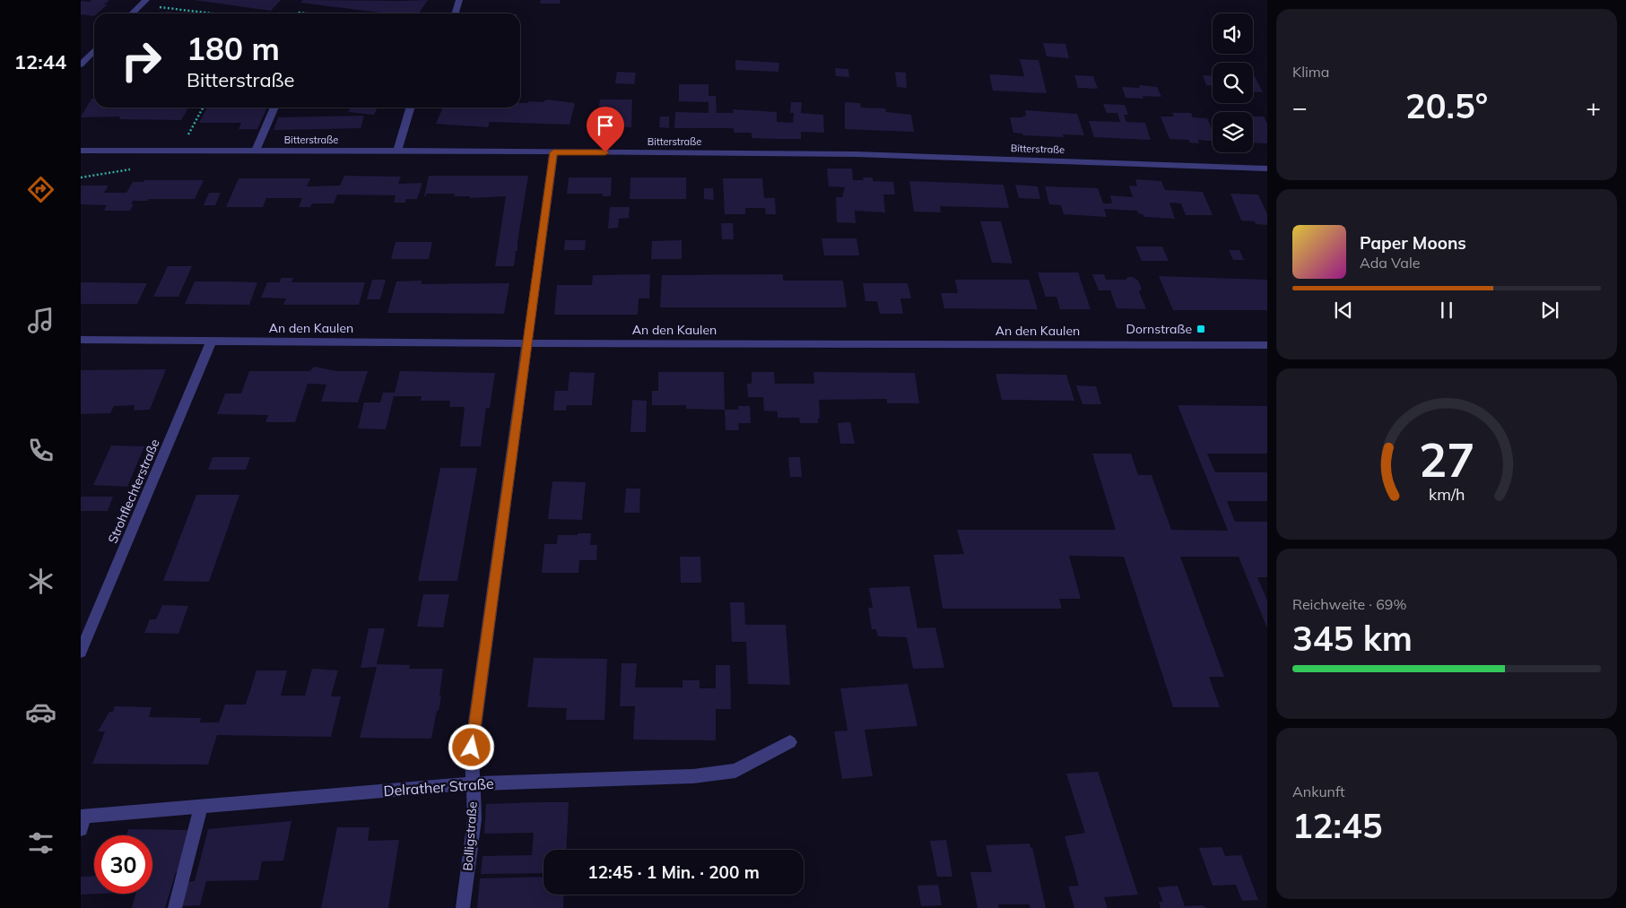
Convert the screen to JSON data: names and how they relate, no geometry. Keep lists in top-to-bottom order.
{
  "streets": {
    "street": [
      "Bitterstraße",
      "An den Kaulen",
      "Strohflechterstraße",
      "Delrather Straße",
      "Bolligstraße"
    ]
  },
  "crossings": [
    ["Bitterstraße", "Bolligstraße"],
    ["An den Kaulen", "Strohflechterstraße"],
    ["An den Kaulen", "Bolligstraße"],
    ["Delrather Straße", "Bolligstraße"]
  ],
  "places": {
    "transit": ["Dornstraße"]
  },
  "page": {
    "tabs": "12:44",
    "tile": [
      "Klima",
      ["Reichweite · 69%", "345 km"],
      ["Ankunft", "12:45"]
    ],
    "turn": ["180 m", "Bitterstraße"],
    "heat": ["−", "20.5°", "+"],
    "song": ["Paper Moons", "Ada Vale"],
    "limit": "30",
    "trip": "12:45 · 1 Min. · 200 m",
    "gauge": ["27", "km/h"]
  }
}
